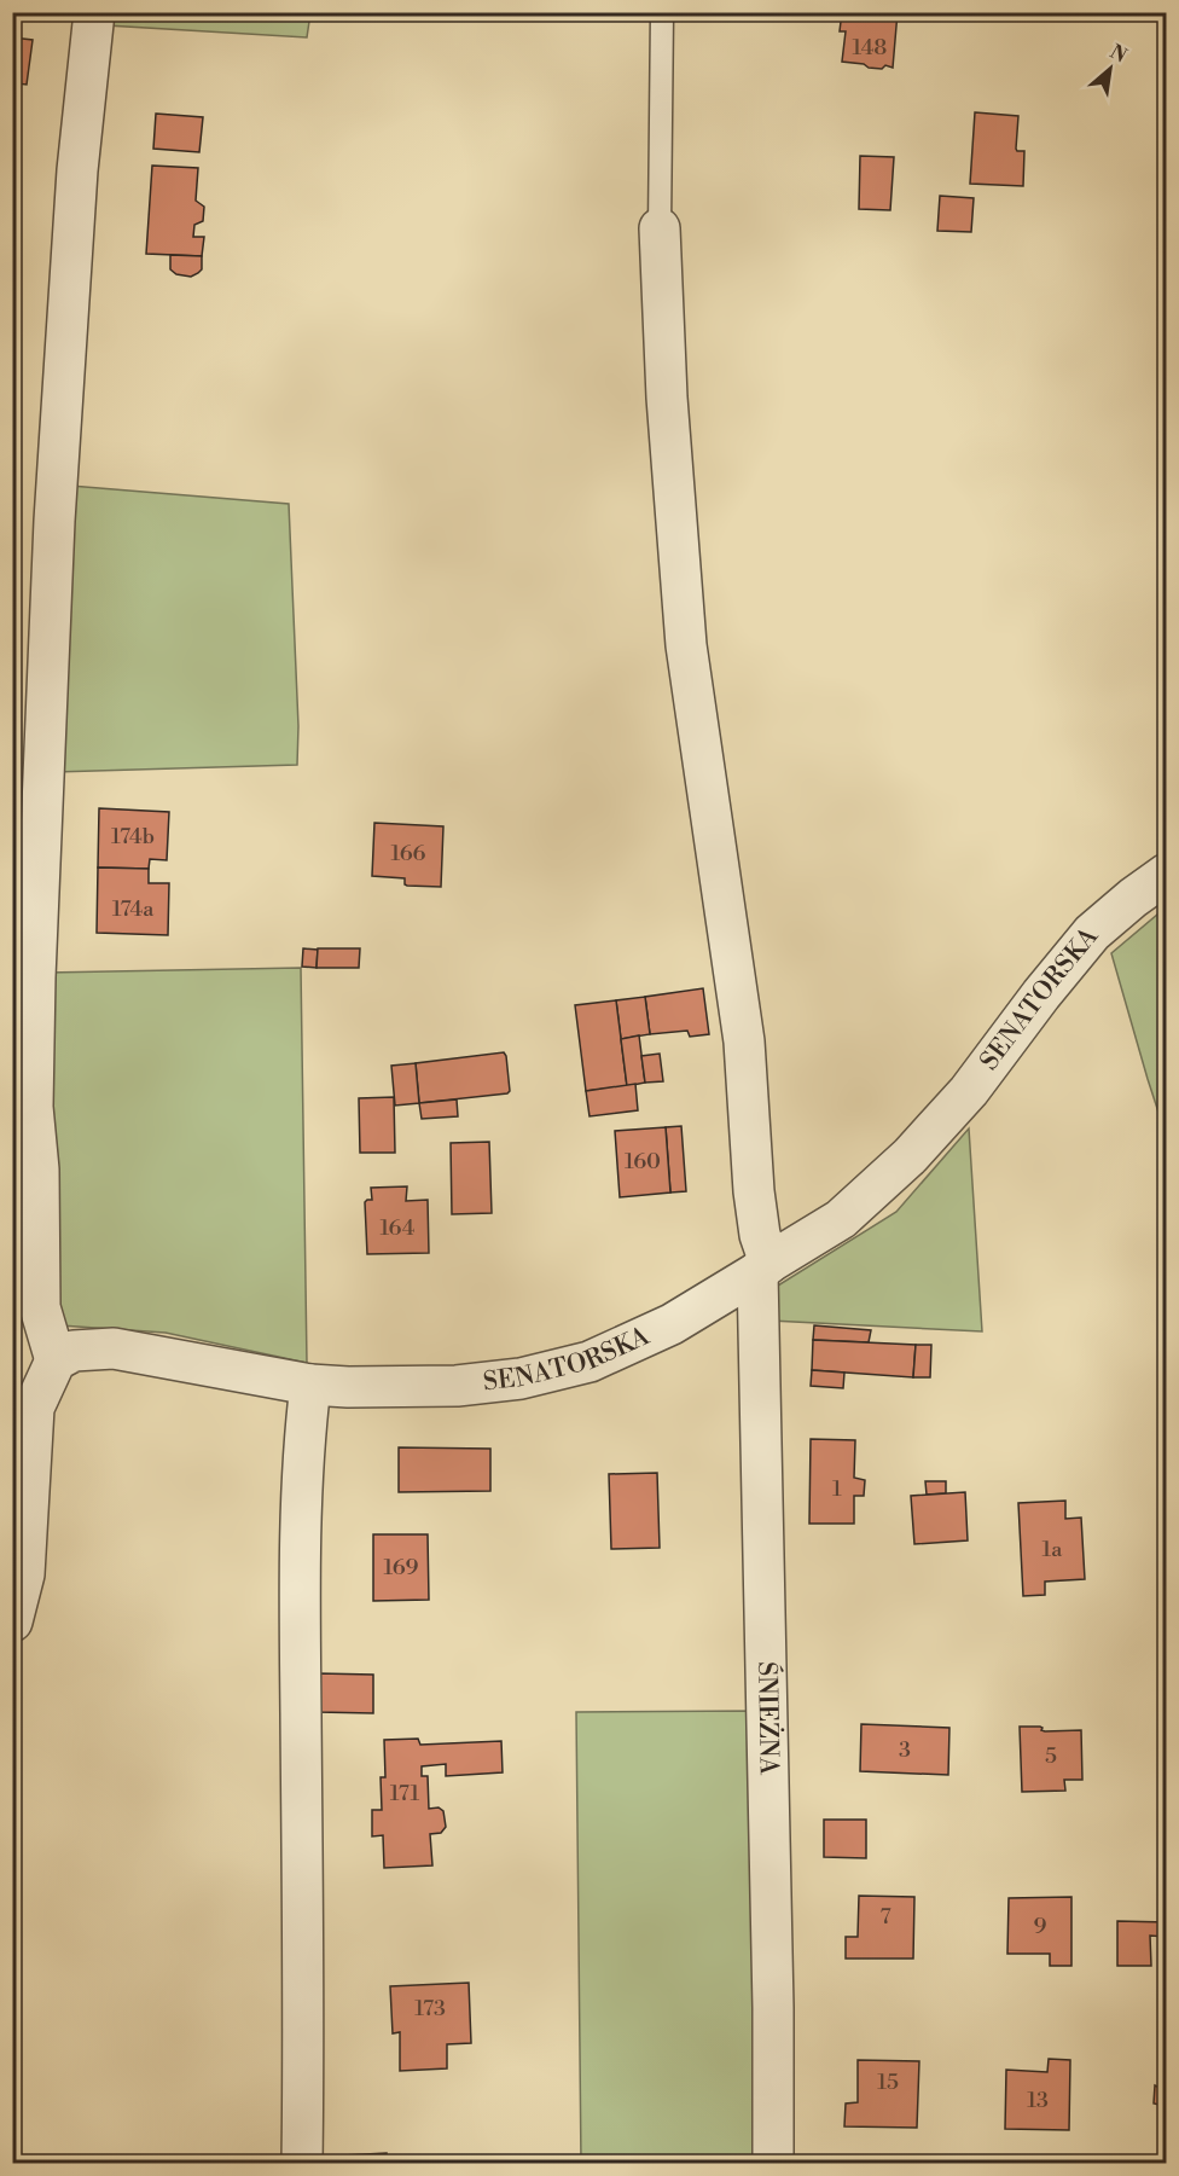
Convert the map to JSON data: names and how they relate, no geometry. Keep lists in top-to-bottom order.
{
  "streets": {
    "street": ["SENATORSKA", "ŚNIEŻNA"]
  },
  "crossings": [
    ["SENATORSKA", "ŚNIEŻNA"]
  ],
  "house_numbers": [
    "148",
    "174b",
    "166",
    "174a",
    "160",
    "164",
    "1",
    "1a",
    "169",
    "3",
    "5",
    "171",
    "7",
    "9",
    "173",
    "15",
    "13"
  ],
  "north": "top right"
}
